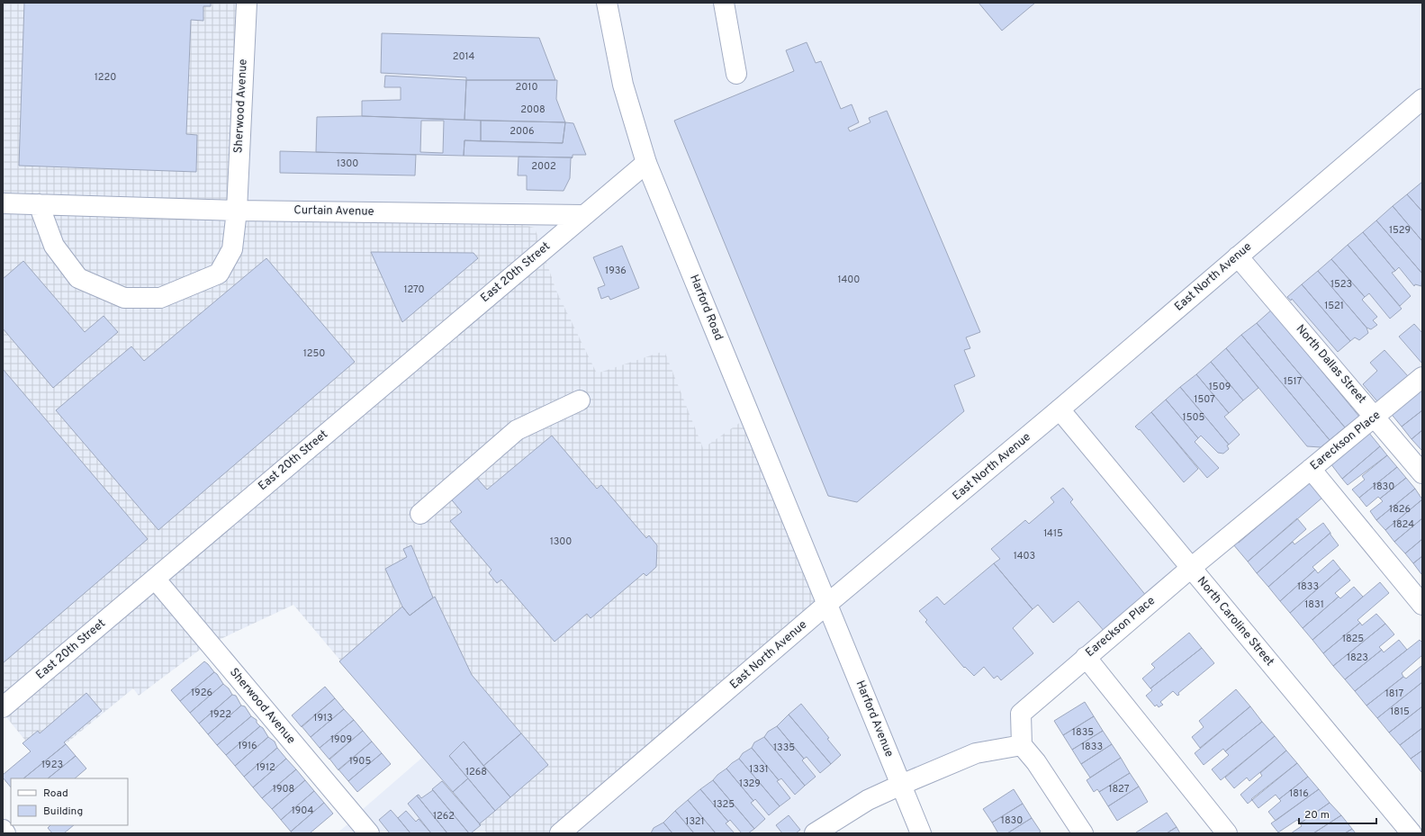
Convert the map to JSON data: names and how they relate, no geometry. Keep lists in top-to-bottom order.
{
  "streets": {
    "street": [
      "Sherwood Avenue",
      "Curtain Avenue",
      "East 20th Street",
      "East North Avenue",
      "Harford Road",
      "North Dallas Street",
      "Eareckson Place",
      "North Caroline Street",
      "Harford Avenue"
    ]
  },
  "crossings": [
    ["Sherwood Avenue", "Curtain Avenue"],
    ["Sherwood Avenue", "East 20th Street"],
    ["Curtain Avenue", "East 20th Street"],
    ["East North Avenue", "Harford Road"],
    ["East North Avenue", "North Dallas Street"],
    ["East North Avenue", "North Caroline Street"],
    ["East North Avenue", "Harford Avenue"],
    ["Harford Road", "Harford Avenue"],
    ["North Dallas Street", "Eareckson Place"],
    ["Eareckson Place", "North Caroline Street"]
  ],
  "house_numbers": [
    "2014",
    "1220",
    "2010",
    "2008",
    "2006",
    "1300",
    "2002",
    "1529",
    "1936",
    "1400",
    "1523",
    "1270",
    "1521",
    "1250",
    "1517",
    "1509",
    "1507",
    "1505",
    "1830",
    "1826",
    "1824",
    "1415",
    "1300",
    "1403",
    "1833",
    "1831",
    "1825",
    "1823",
    "1926",
    "1817",
    "1815",
    "1922",
    "1913",
    "1835",
    "1909",
    "1916",
    "1833",
    "1335",
    "1905",
    "1923",
    "1912",
    "1331",
    "1268",
    "1329",
    "1908",
    "1827",
    "1816",
    "1325",
    "1904",
    "1262",
    "1830",
    "1321"
  ],
  "legend": ["Road", "Building"],
  "scale_bar": "20 m"
}
